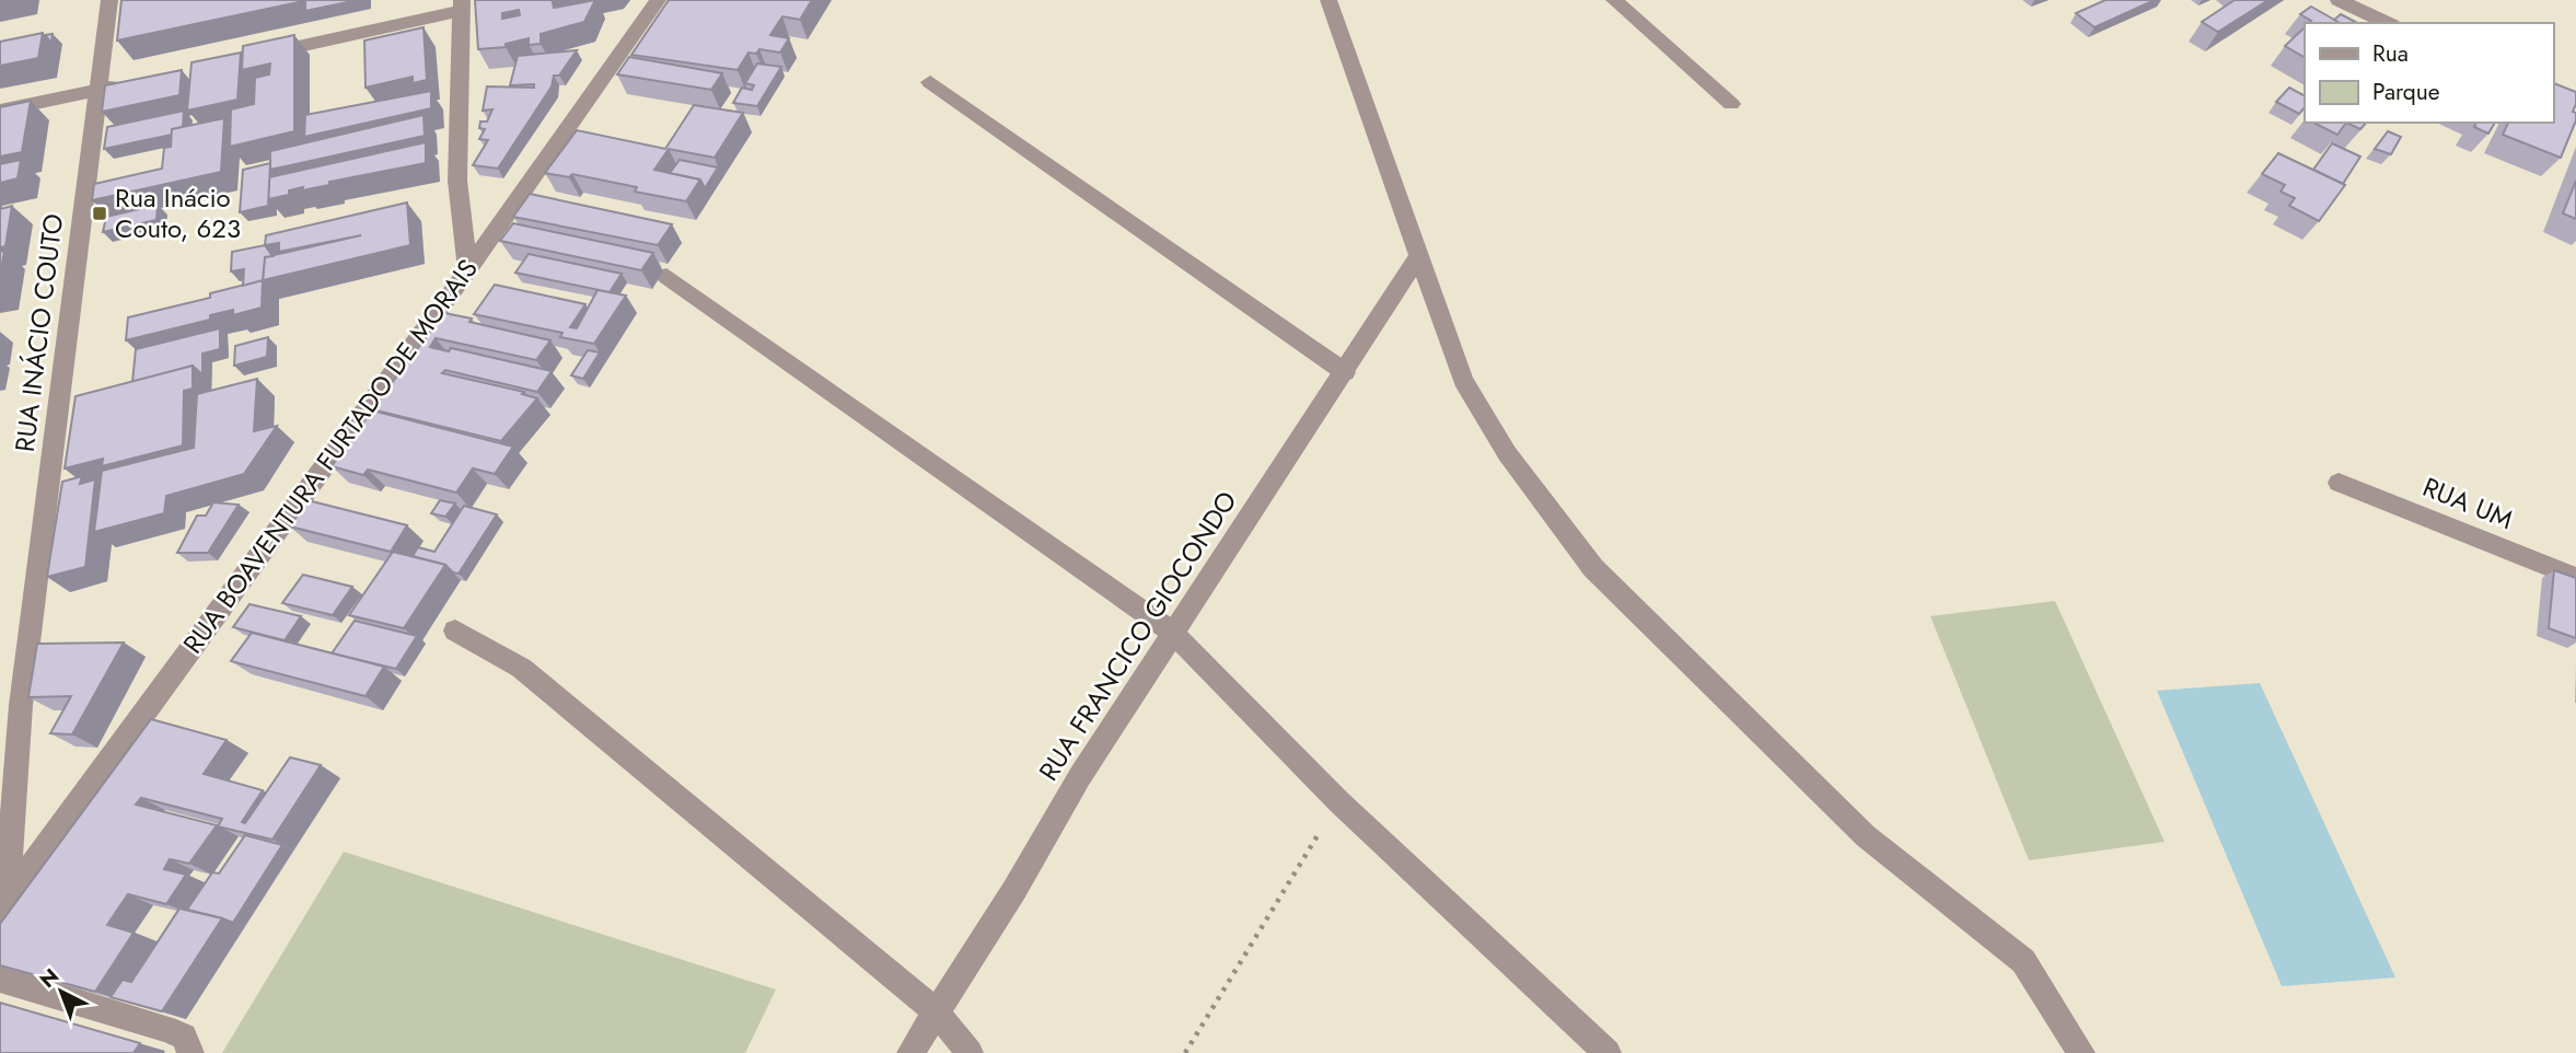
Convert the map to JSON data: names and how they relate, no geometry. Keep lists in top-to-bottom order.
{
  "streets": {
    "street": [
      "RUA INÁCIO COUTO",
      "RUA BOAVENTURA FURTADO DE MORAIS",
      "RUA UM",
      "RUA FRANCICO GIOCONDO"
    ]
  },
  "crossings": [
    ["RUA INÁCIO COUTO", "RUA BOAVENTURA FURTADO DE MORAIS"]
  ],
  "places": {
    "transit": ["Rua Inácio Couto, 623"]
  },
  "legend": ["Rua", "Parque"],
  "north": "top left"
}
